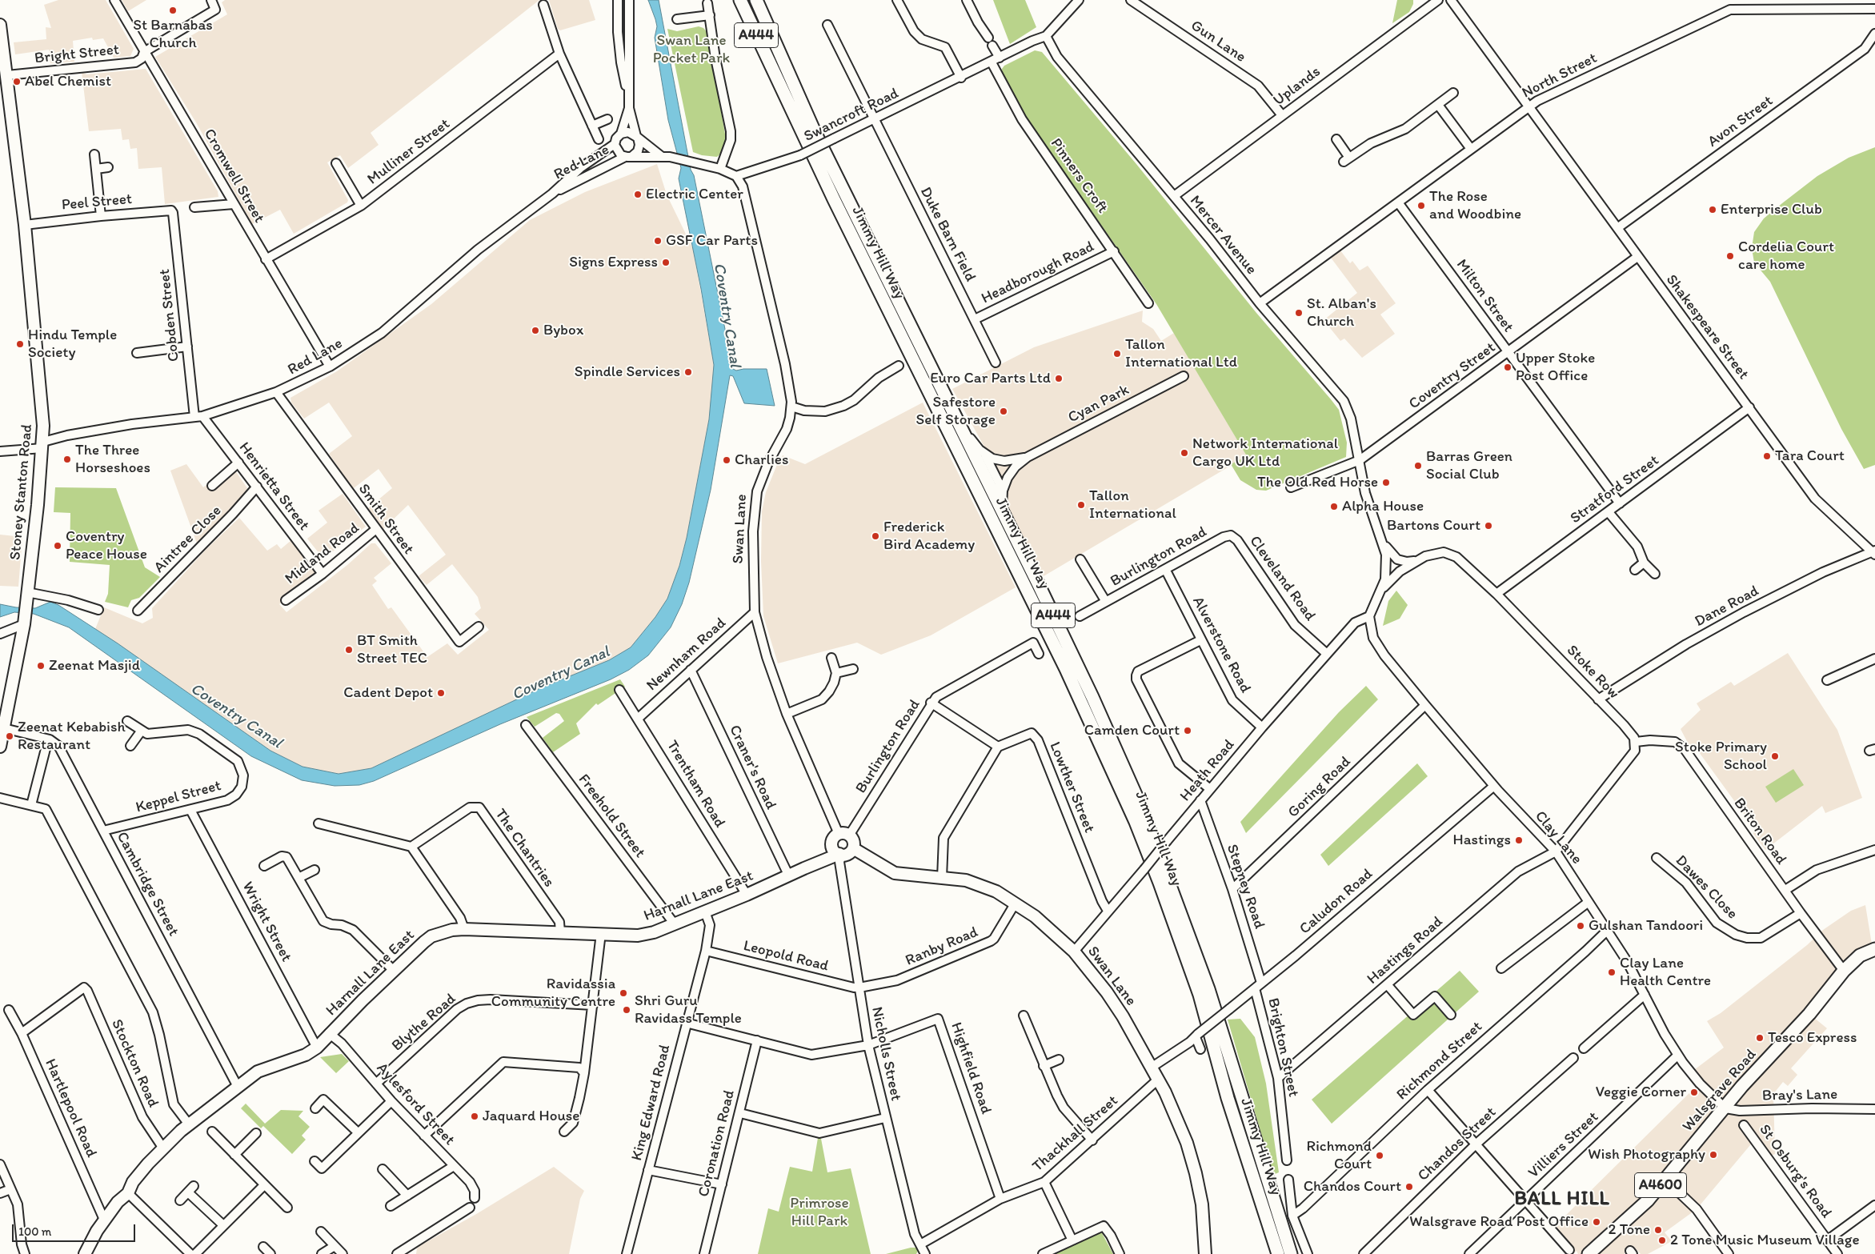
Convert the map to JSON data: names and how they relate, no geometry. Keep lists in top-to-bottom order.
{
  "streets": {
    "highway": [
      "A444",
      "Jimmy Hill Way",
      "Walsgrave Road",
      "A4600"
    ],
    "main road": ["Stoney Stanton Road", "Swan Lane", "Harnall Lane East"],
    "street": [
      "Gun Lane",
      "Bright Street",
      "North Street",
      "Uplands",
      "Swancroft Road",
      "Avon Street",
      "Mulliner Street",
      "Red Lane",
      "Cromwell Street",
      "Pinners Croft",
      "Peel Street",
      "Duke Barn Field",
      "Mercer Avenue",
      "Headborough Road",
      "Milton Street",
      "Cobden Street",
      "Shakespeare Street",
      "Coventry Street",
      "Cyan Park",
      "Henrietta Street",
      "Stratford Street",
      "Smith Street",
      "Aintree Close",
      "Midland Road",
      "Burlington Road",
      "Cleveland Road",
      "Dane Road",
      "Alverstone Road",
      "Newnham Road",
      "Stoke Row",
      "Craner's Road",
      "Heath Road",
      "Trentham Road",
      "Lowther Street",
      "Goring Road",
      "Keppel Street",
      "Freehold Street",
      "Briton Road",
      "Clay Lane",
      "The Chantries",
      "Cambridge Street",
      "Stepney Road",
      "Dawes Close",
      "Caludon Road",
      "Wright Street",
      "Ranby Road",
      "Hastings Road",
      "Leopold Road",
      "Blythe Road",
      "Brighton Street",
      "Nicholls Street",
      "Richmond Street",
      "Stockton Road",
      "Highfield Road",
      "Bray's Lane",
      "King Edward Road",
      "Aylesford Street",
      "Hartlepool Road",
      "Thackhall Street",
      "Coronation Road",
      "Chandos Street",
      "Villiers Street",
      "St Osburg's Road"
    ]
  },
  "crossings": [
    ["Gun Lane", "Uplands"],
    ["Bright Street", "Cromwell Street"],
    ["Bright Street", "Stoney Stanton Road"],
    ["North Street", "Mercer Avenue"],
    ["North Street", "Milton Street"],
    ["North Street", "Shakespeare Street"],
    ["Uplands", "Mercer Avenue"],
    ["Swancroft Road", "Pinners Croft"],
    ["Swancroft Road", "Duke Barn Field"],
    ["Swancroft Road", "Mercer Avenue"],
    ["Swancroft Road", "Swan Lane"],
    ["Avon Street", "Shakespeare Street"],
    ["Mulliner Street", "Cromwell Street"],
    ["Red Lane", "Cromwell Street"],
    ["Red Lane", "Cobden Street"],
    ["Red Lane", "Henrietta Street"],
    ["Red Lane", "Stoney Stanton Road"],
    ["Red Lane", "Smith Street"],
    ["Pinners Croft", "Headborough Road"],
    ["Peel Street", "Cobden Street"],
    ["Peel Street", "Stoney Stanton Road"],
    ["Duke Barn Field", "Headborough Road"],
    ["Mercer Avenue", "Coventry Street"],
    ["Jimmy Hill Way", "Cyan Park"],
    ["Milton Street", "Coventry Street"],
    ["Milton Street", "Stratford Street"],
    ["Cobden Street", "Henrietta Street"],
    ["Shakespeare Street", "Coventry Street"],
    ["Shakespeare Street", "Stratford Street"],
    ["Shakespeare Street", "Dane Road"],
    ["Henrietta Street", "Aintree Close"],
    ["Henrietta Street", "Midland Road"],
    ["Stratford Street", "Stoke Row"],
    ["Stoney Stanton Road", "Cambridge Street"],
    ["Smith Street", "Midland Road"],
    ["Swan Lane", "Burlington Road"],
    ["Swan Lane", "Newnham Road"],
    ["Swan Lane", "Heath Road"],
    ["Swan Lane", "Harnall Lane East"],
    ["Swan Lane", "Caludon Road"],
    ["Swan Lane", "Ranby Road"],
    ["Swan Lane", "Nicholls Street"],
    ["Swan Lane", "Thackhall Street"],
    ["Burlington Road", "Cleveland Road"],
    ["Burlington Road", "Alverstone Road"],
    ["Burlington Road", "Harnall Lane East"],
    ["Burlington Road", "Nicholls Street"],
    ["Cleveland Road", "Heath Road"],
    ["Dane Road", "Stoke Row"],
    ["Alverstone Road", "Heath Road"],
    ["Newnham Road", "Craner's Road"],
    ["Newnham Road", "Trentham Road"],
    ["Stoke Row", "Briton Road"],
    ["Craner's Road", "Harnall Lane East"],
    ["Heath Road", "Lowther Street"],
    ["Heath Road", "Clay Lane"],
    ["Heath Road", "Stepney Road"],
    ["Trentham Road", "Harnall Lane East"],
    ["Goring Road", "Clay Lane"],
    ["Goring Road", "Stepney Road"],
    ["Keppel Street", "Cambridge Street"],
    ["Keppel Street", "Wright Street"],
    ["Freehold Street", "Harnall Lane East"],
    ["Briton Road", "Dawes Close"],
    ["Briton Road", "Walsgrave Road"],
    ["Clay Lane", "Caludon Road"],
    ["Clay Lane", "Hastings Road"],
    ["Clay Lane", "Richmond Street"],
    ["Clay Lane", "Walsgrave Road"],
    ["Clay Lane", "Bray's Lane"],
    ["Clay Lane", "Villiers Street"],
    ["The Chantries", "Harnall Lane East"],
    ["Cambridge Street", "Harnall Lane East"],
    ["Stepney Road", "Caludon Road"],
    ["Stepney Road", "Brighton Street"],
    ["Harnall Lane East", "Wright Street"],
    ["Harnall Lane East", "Nicholls Street"],
    ["Harnall Lane East", "Stockton Road"],
    ["Harnall Lane East", "King Edward Road"],
    ["Harnall Lane East", "Aylesford Street"],
    ["Harnall Lane East", "Hartlepool Road"],
    ["Caludon Road", "Brighton Street"],
    ["Ranby Road", "Leopold Road"],
    ["Ranby Road", "Nicholls Street"],
    ["Hastings Road", "Brighton Street"],
    ["Leopold Road", "Nicholls Street"],
    ["Leopold Road", "King Edward Road"],
    ["Blythe Road", "Aylesford Street"],
    ["Nicholls Street", "Highfield Road"],
    ["Nicholls Street", "Thackhall Street"],
    ["Stockton Road", "Hartlepool Road"],
    ["Highfield Road", "Thackhall Street"],
    ["Walsgrave Road", "Bray's Lane"]
  ],
  "districts": ["BALL HILL"],
  "water": ["Coventry Canal"],
  "parks": ["Swan Lane Pocket Park", "Primrose Hill Park"],
  "places": [
    "St Barnabas Church",
    "Abel Chemist",
    "Electric Center",
    "The Rose and Woodbine",
    "Enterprise Club",
    "GSF Car Parts",
    "Cordelia Court care home",
    "Signs Express",
    "St. Alban's Church",
    "Bybox",
    "Hindu Temple Society",
    "Tallon International Ltd",
    "Upper Stoke Post Office",
    "Spindle Services",
    "Euro Car Parts Ltd",
    "Safestore Self Storage",
    "Network International Cargo UK Ltd",
    "Tara Court",
    "The Three Horseshoes",
    "Charlies",
    "Barras Green Social Club",
    "The Old Red Horse",
    "Tallon International",
    "Alpha House",
    "Bartons Court",
    "Frederick Bird Academy",
    "Coventry Peace House",
    "BT Smith Street TEC",
    "Zeenat Masjid",
    "Cadent Depot",
    "Camden Court",
    "Zeenat Kebabish Restaurant",
    "Stoke Primary School",
    "Hastings",
    "Gulshan Tandoori",
    "Clay Lane Health Centre",
    "Ravidassia Community Centre",
    "Shri Guru Ravidass Temple",
    "Tesco Express",
    "Veggie Corner",
    "Jaquard House",
    "Wish Photography",
    "Richmond Court",
    "Chandos Court",
    "Walsgrave Road Post Office",
    "2 Tone",
    "2 Tone Music Museum Village"
  ],
  "scale_bar": "100 m"
}
